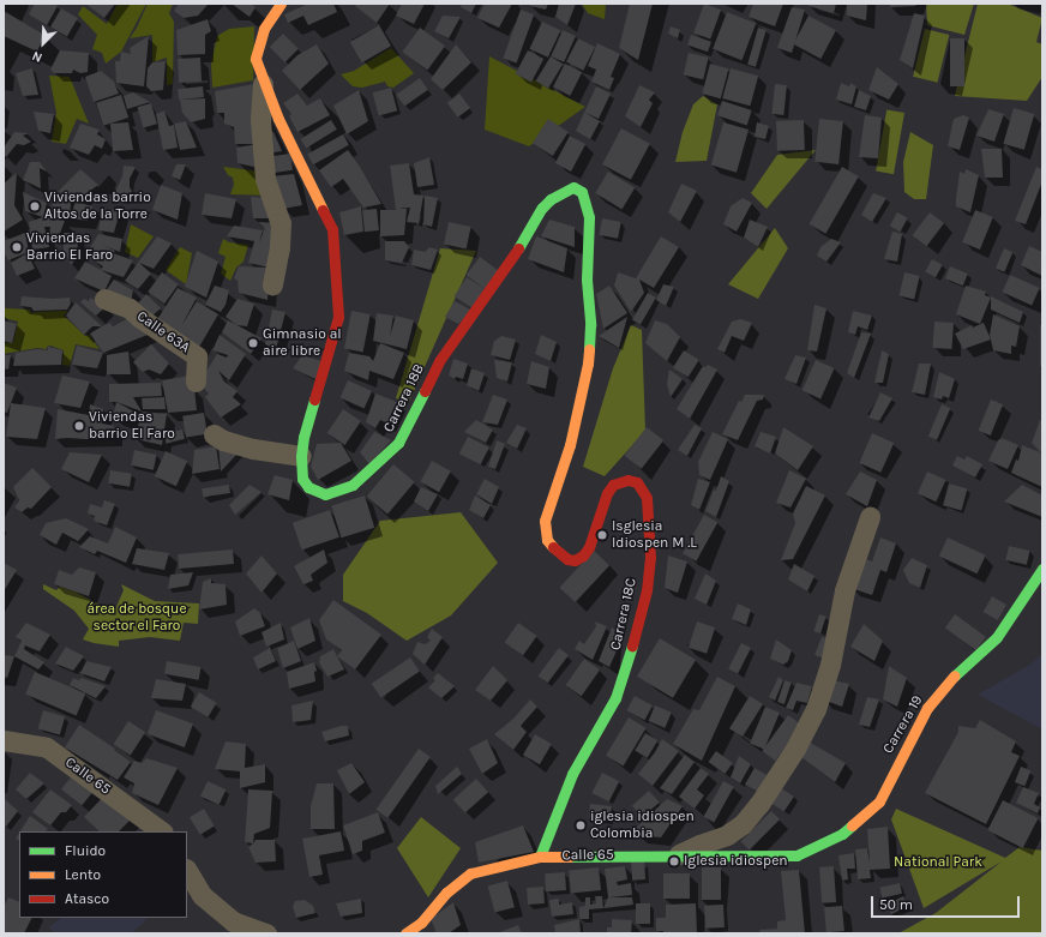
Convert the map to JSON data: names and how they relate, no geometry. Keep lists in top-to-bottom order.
{
  "streets": {
    "street": [
      "Calle 63A",
      "Carrera 18B",
      "Carrera 18C",
      "Carrera 19",
      "Calle 65"
    ]
  },
  "crossings": [
    ["Carrera 18B", "Carrera 18C"],
    ["Carrera 18C", "Calle 65"],
    ["Carrera 19", "Calle 65"]
  ],
  "parks": ["área de bosque sector el Faro", "National Park"],
  "places": [
    "Viviendas barrio Altos de la Torre",
    "Viviendas Barrio El Faro",
    "Gimnasio al aire libre",
    "Viviendas barrio El Faro",
    "Isglesia Idiospen M .L",
    "iglesia idiospen Colombia",
    "Iglesia idiospen"
  ],
  "legend": ["Fluido", "Lento", "Atasco"],
  "scale_bar": "50 m",
  "north": "bottom left"
}
